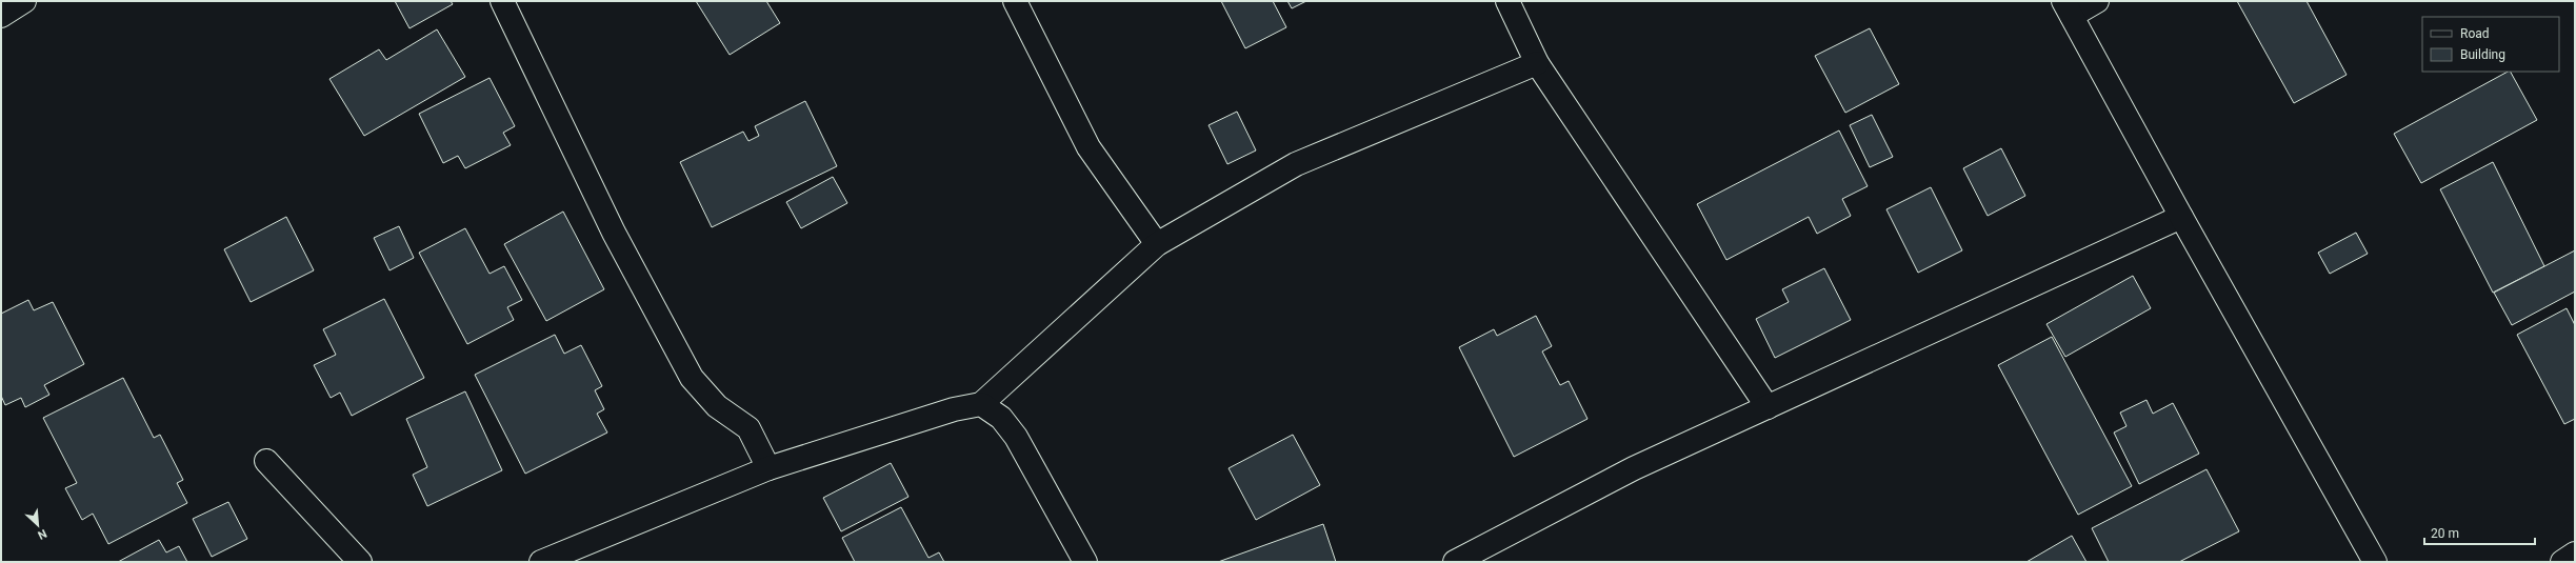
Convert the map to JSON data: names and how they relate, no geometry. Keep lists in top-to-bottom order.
{
  "legend": ["Road", "Building"],
  "scale_bar": "20 m",
  "north": "bottom right"
}
